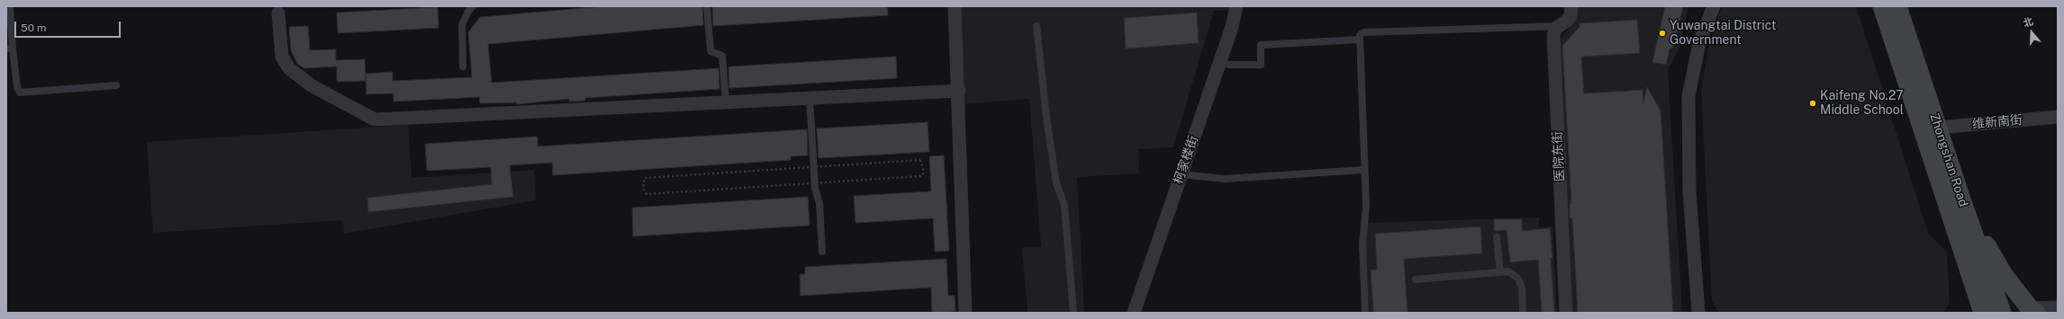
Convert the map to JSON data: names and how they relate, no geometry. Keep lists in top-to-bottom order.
{
  "streets": {
    "main road": ["Zhongshan Road"],
    "street": ["维新南街", "医院东街", "柯家楼街"]
  },
  "crossings": [
    ["维新南街", "Zhongshan Road"]
  ],
  "places": ["Yuwangtai District Government", "Kaifeng No.27 Middle School"],
  "scale_bar": "50 m",
  "north": "top"
}
